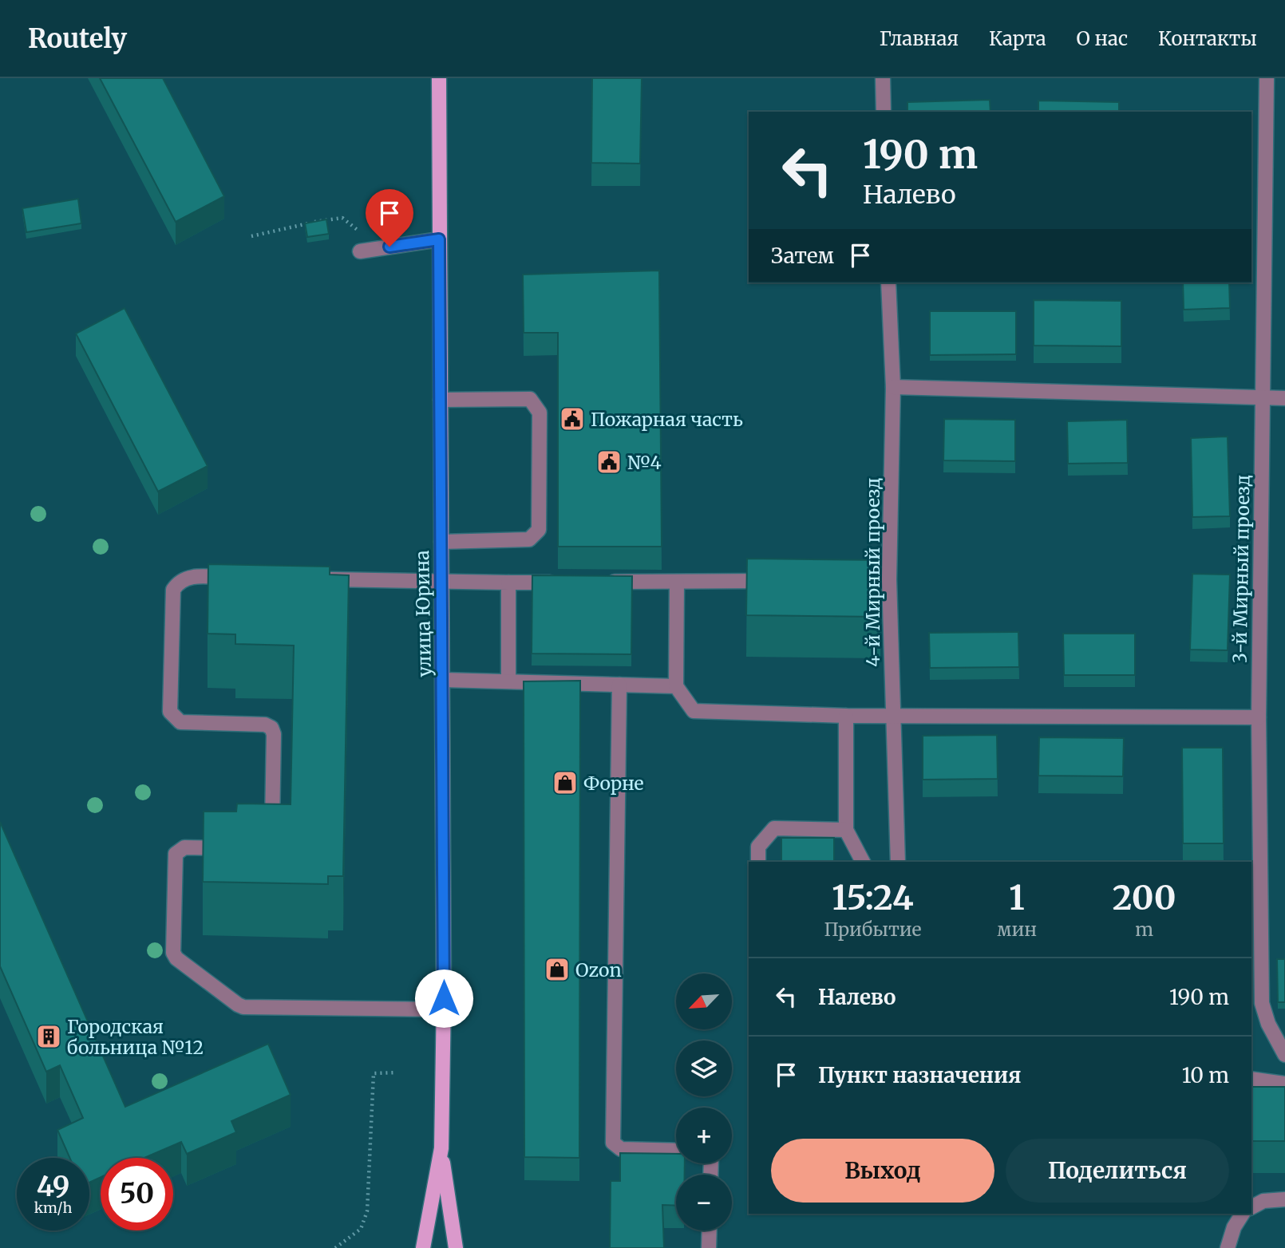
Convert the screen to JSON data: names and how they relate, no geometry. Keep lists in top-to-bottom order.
{
  "streets": {
    "main road": ["улица Юрина"],
    "street": ["3-й Мирный проезд", "4-й Мирный проезд"]
  },
  "places": {
    "public building": ["Пожарная часть", "№4"],
    "shop": ["Форне", "Ozon"],
    "building": ["Городская больница №12"]
  },
  "north": "bottom left",
  "page": {
    "header": "Routely",
    "nav": [
      "Главная",
      "Карта",
      "О нас",
      "Контакты"
    ],
    "turn": ["190 m", "Налево"],
    "then": "Затем",
    "eta": [
      "15:24",
      "Прибытие",
      "1",
      "мин",
      "200",
      "m"
    ],
    "list": [
      {
        "name": "Налево",
        "value": "190 m"
      },
      {
        "name": "Пункт назначения",
        "value": "10 m"
      }
    ],
    "map_buttons": ["+", "−"],
    "buttons": ["Выход", "Поделиться"],
    "speed": "49 km/h",
    "limit": "50"
  }
}
